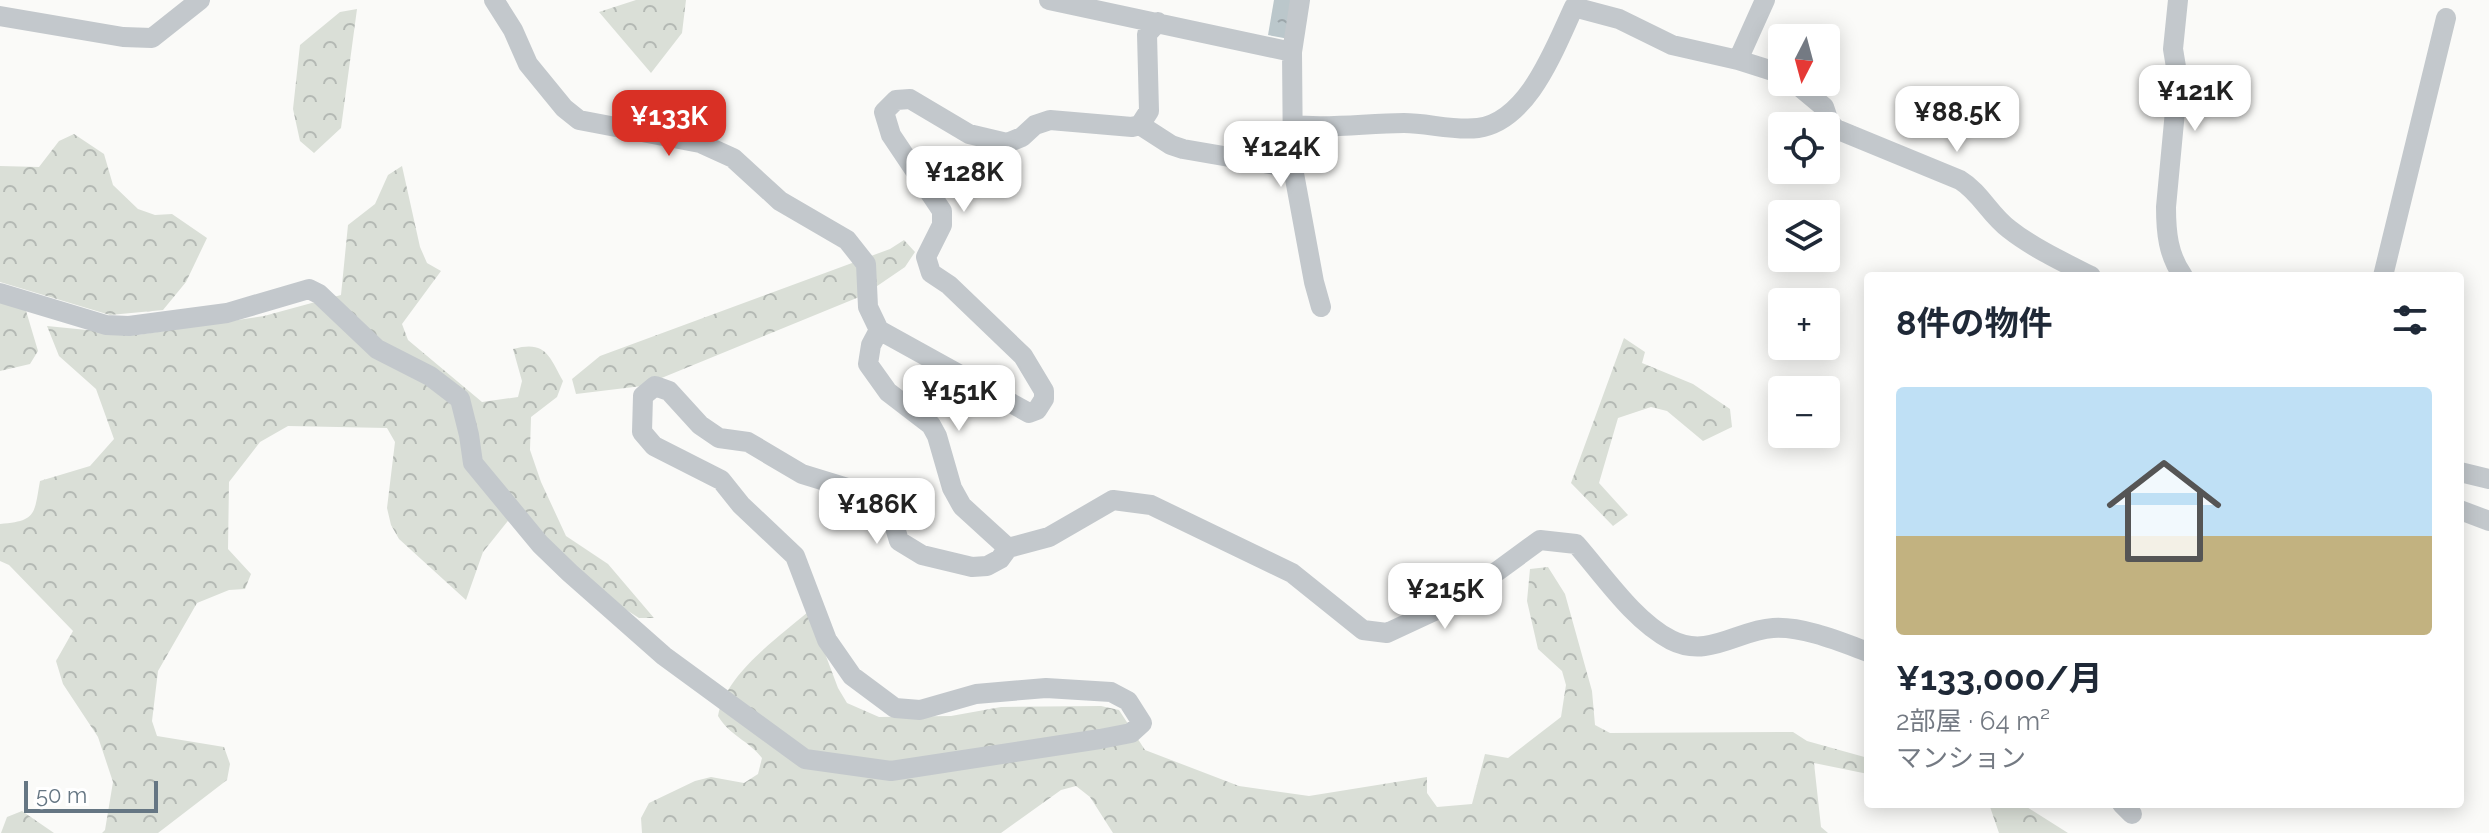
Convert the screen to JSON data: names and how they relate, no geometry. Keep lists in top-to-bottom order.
{
  "scale_bar": "50 m",
  "north": "bottom",
  "page": {
    "map_buttons": ["+", "−"],
    "price": [
      "¥121K",
      "¥88.5K",
      "¥133K",
      "¥124K",
      "¥128K",
      "¥151K",
      "¥186K",
      "¥215K"
    ],
    "heading": "8件の物件",
    "list": [
      {
        "name": "¥133,000/月",
        "note": "2部屋 · 64 m² · マンション"
      }
    ],
    "scale": "50 m"
  }
}
